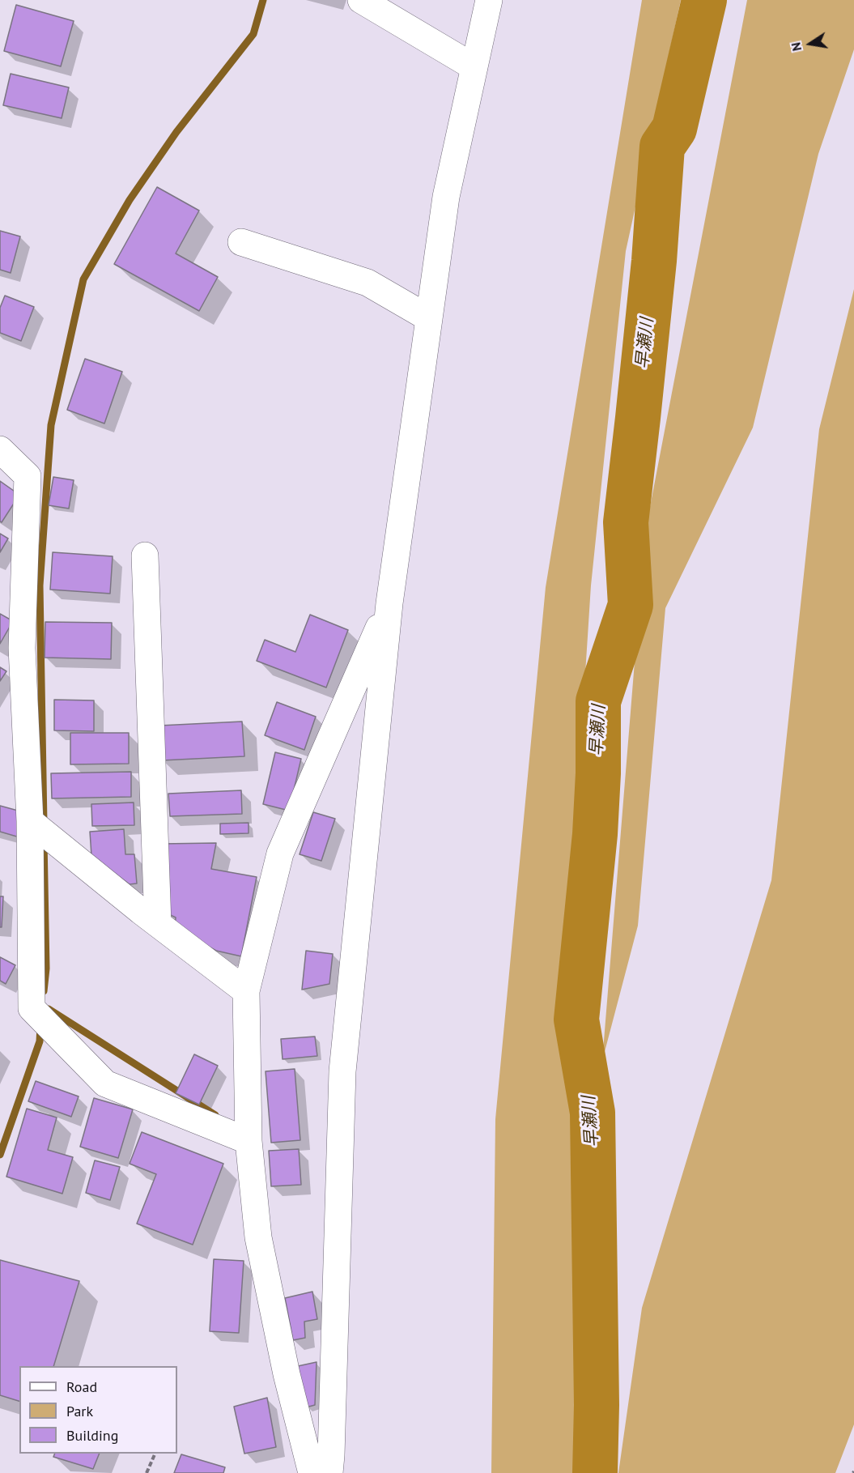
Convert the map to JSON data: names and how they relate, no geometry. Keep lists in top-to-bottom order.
{
  "water": ["早瀬川"],
  "legend": ["Road", "Park", "Building"],
  "north": "left"
}
